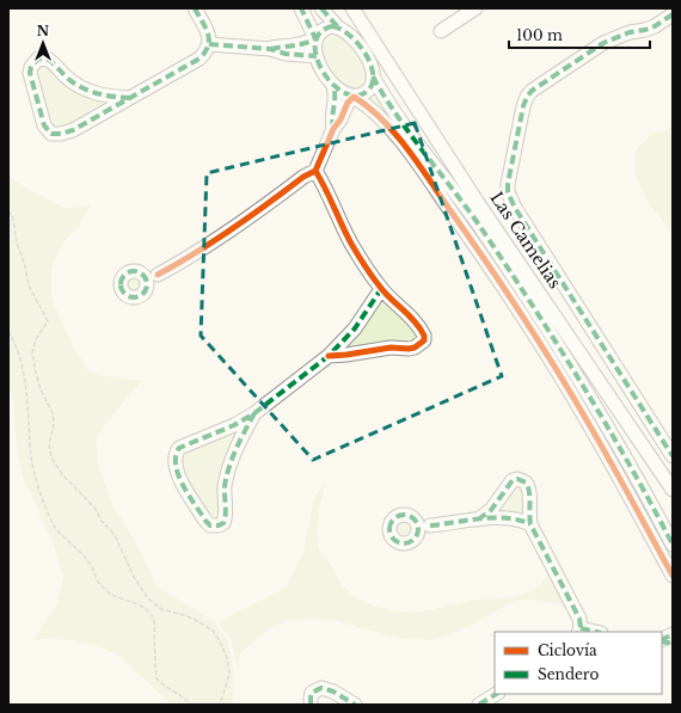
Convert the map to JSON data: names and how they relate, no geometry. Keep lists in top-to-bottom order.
{
  "streets": {
    "street": ["Las Camelias"]
  },
  "legend": ["Ciclovía", "Sendero"],
  "scale_bar": "100 m",
  "north": "top"
}
